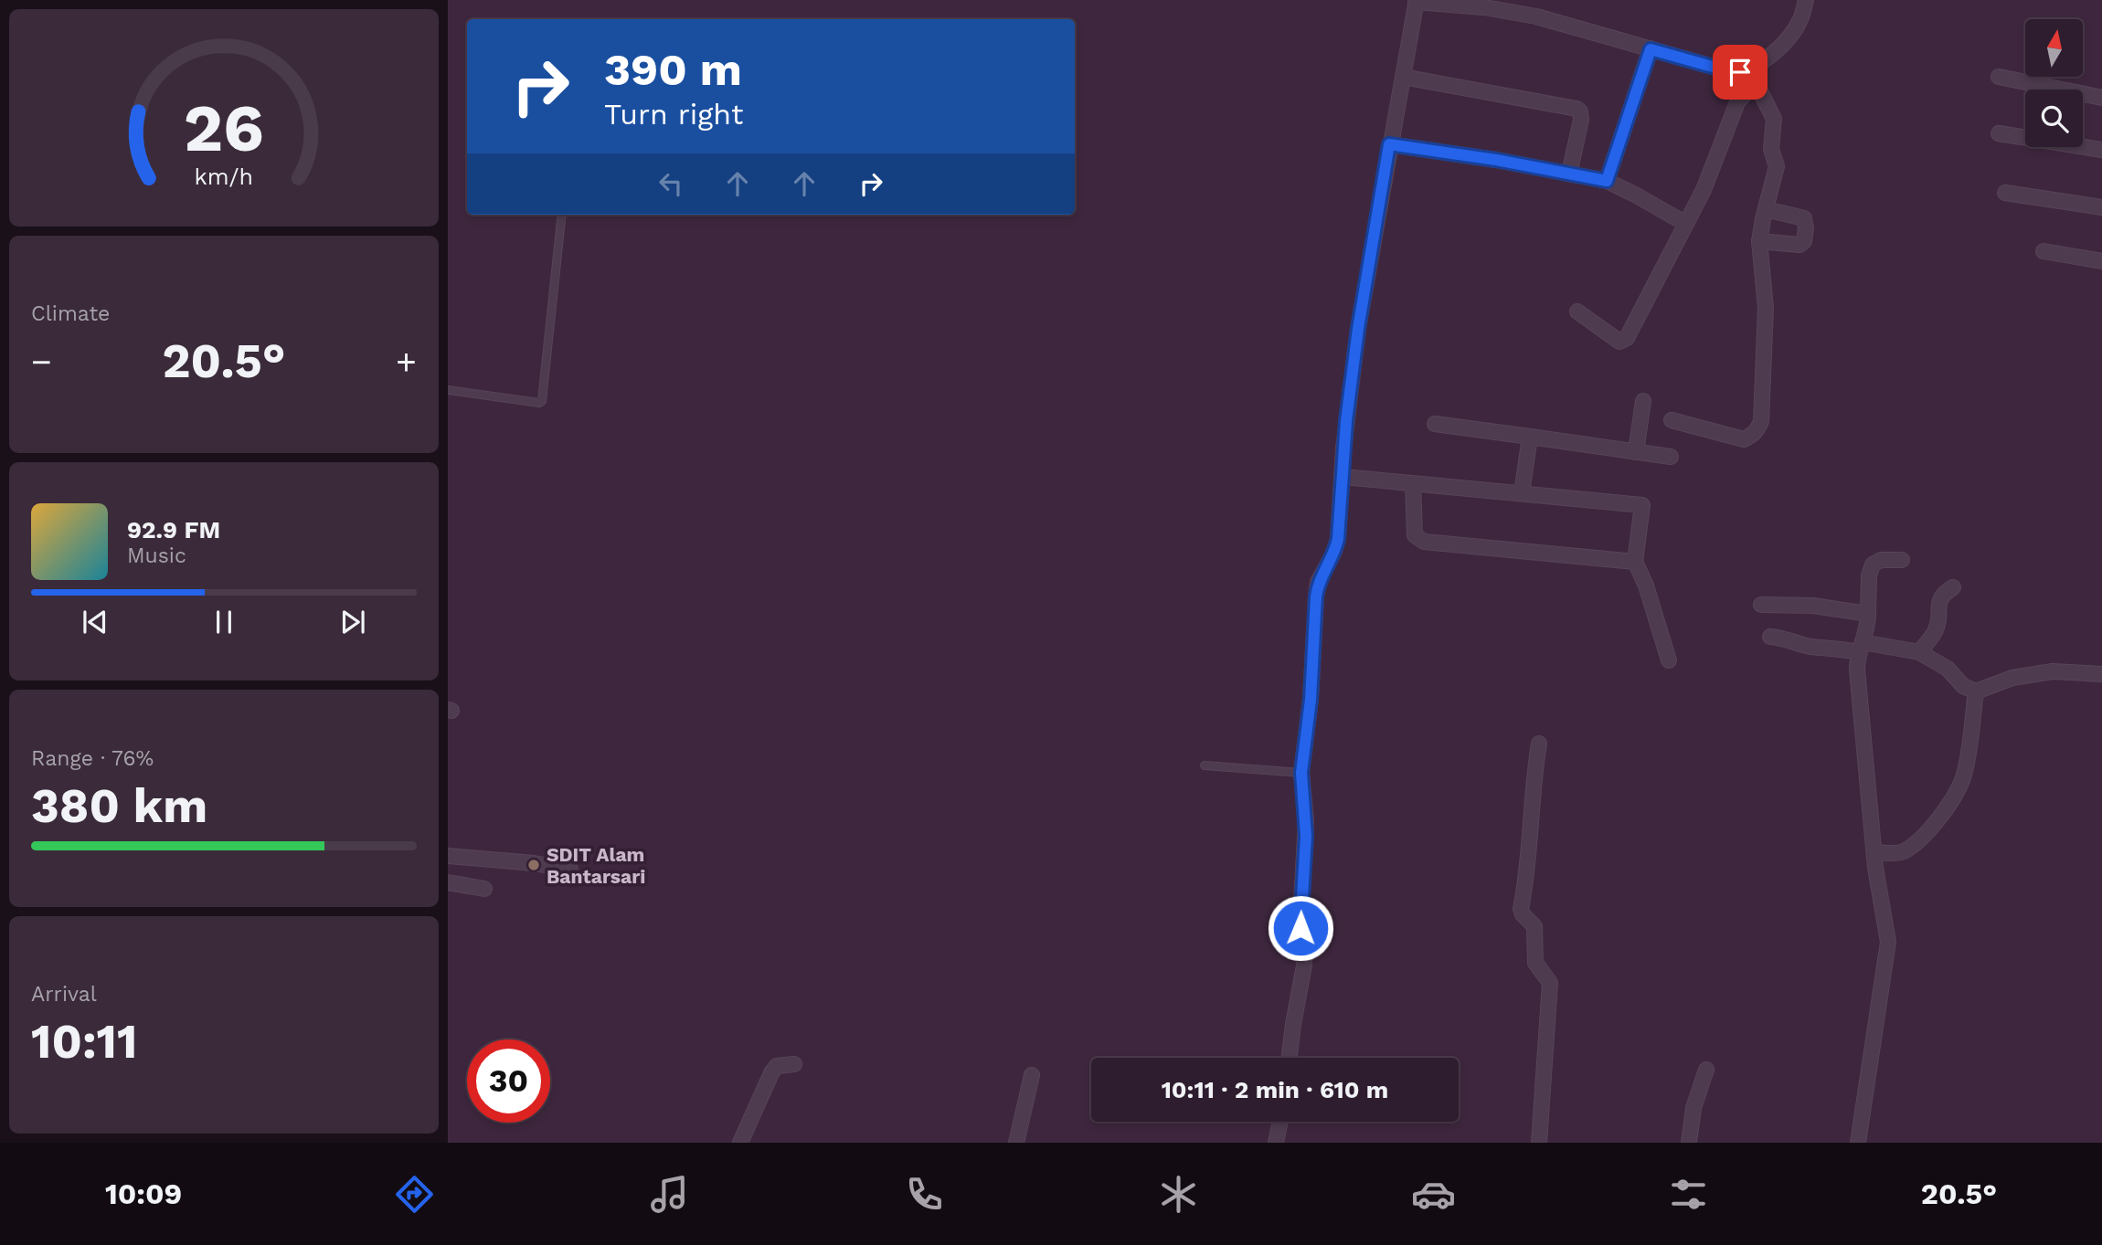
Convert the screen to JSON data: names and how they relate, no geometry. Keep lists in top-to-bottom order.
{
  "places": ["SDIT Alam Bantarsari"],
  "north": "top",
  "page": {
    "turn": ["390 m", "Turn right"],
    "tile": [
      "Climate",
      ["Range · 76%", "380 km"],
      ["Arrival", "10:11"]
    ],
    "heat": ["−", "20.5°", "+"],
    "song": ["92.9 FM", "Music"],
    "limit": "30",
    "trip": "10:11 · 2 min · 610 m",
    "tabs": ["10:09", "20.5°"],
    "gauge": ["26", "km/h"]
  }
}
